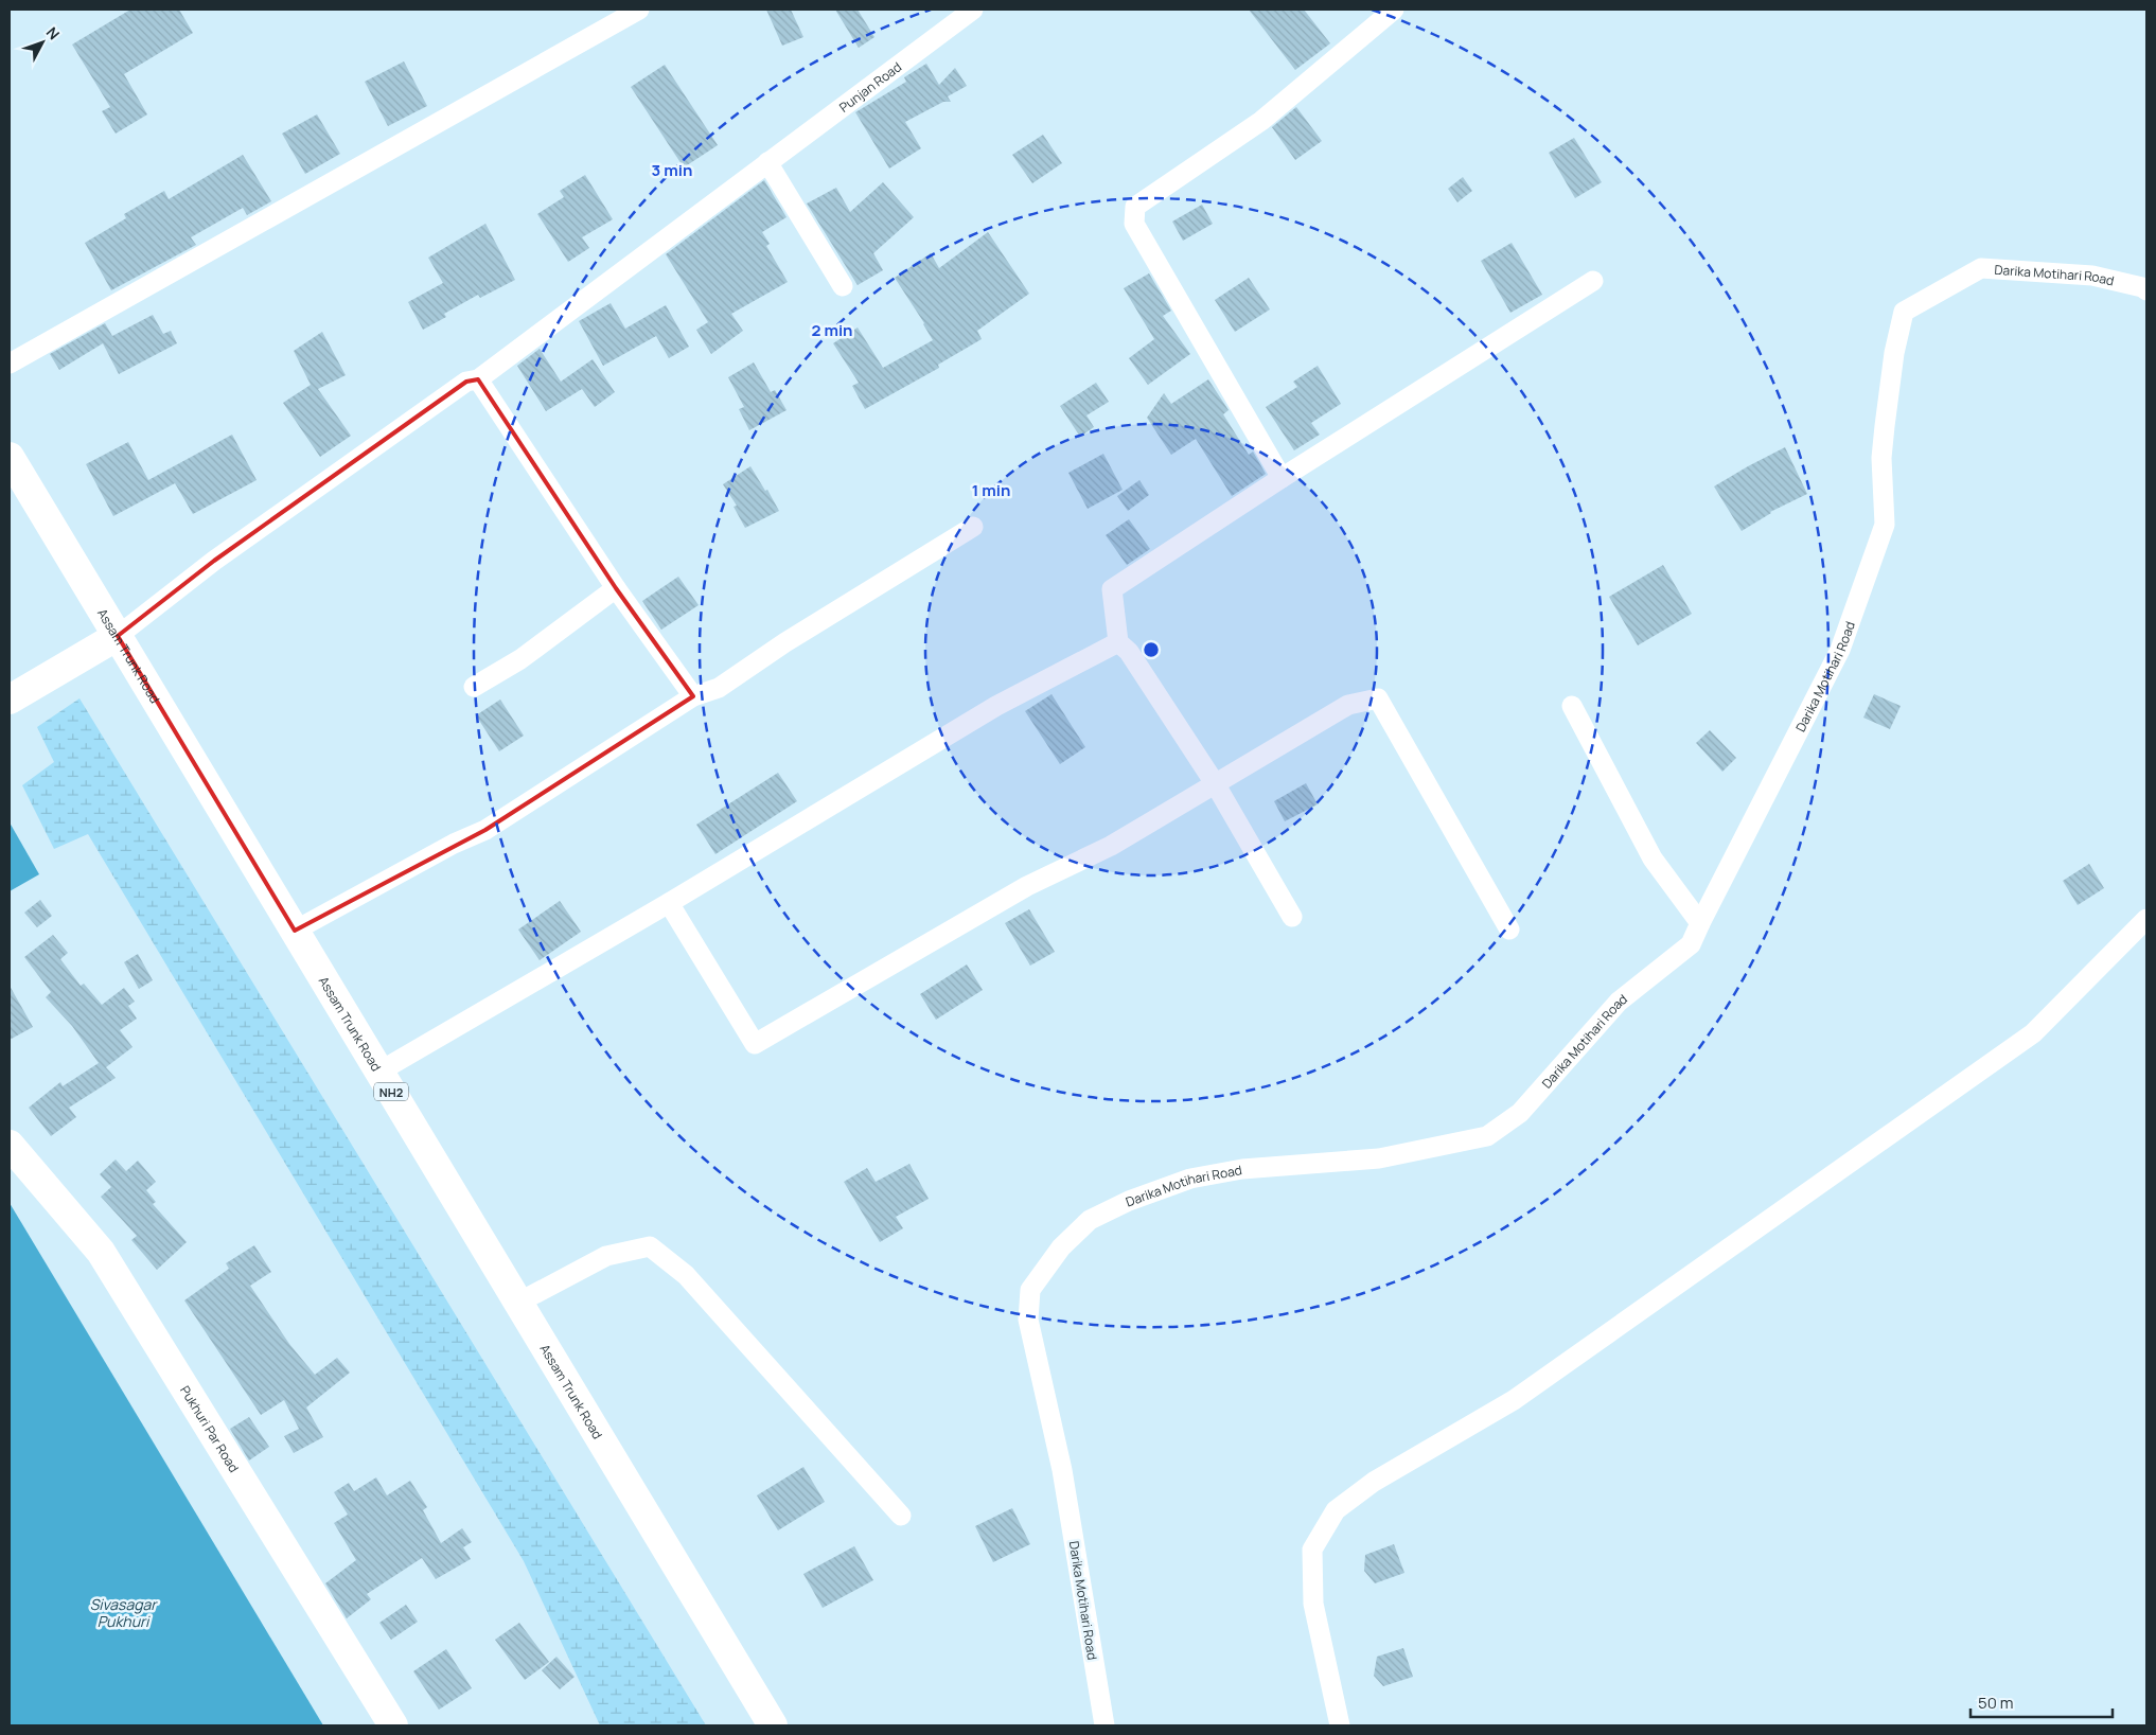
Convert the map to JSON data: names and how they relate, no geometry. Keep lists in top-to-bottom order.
{
  "streets": {
    "main road": ["Assam Trunk Road", "NH2", "Pukhuri Par Road"],
    "street": ["Punjan Road", "Darika Motihari Road"]
  },
  "crossings": [
    ["Punjan Road", "Assam Trunk Road"]
  ],
  "water": ["Sivasagar Pukhuri"],
  "scale_bar": "50 m",
  "north": "top right",
  "rings": ["3 min", "2 min", "1 min"]
}
